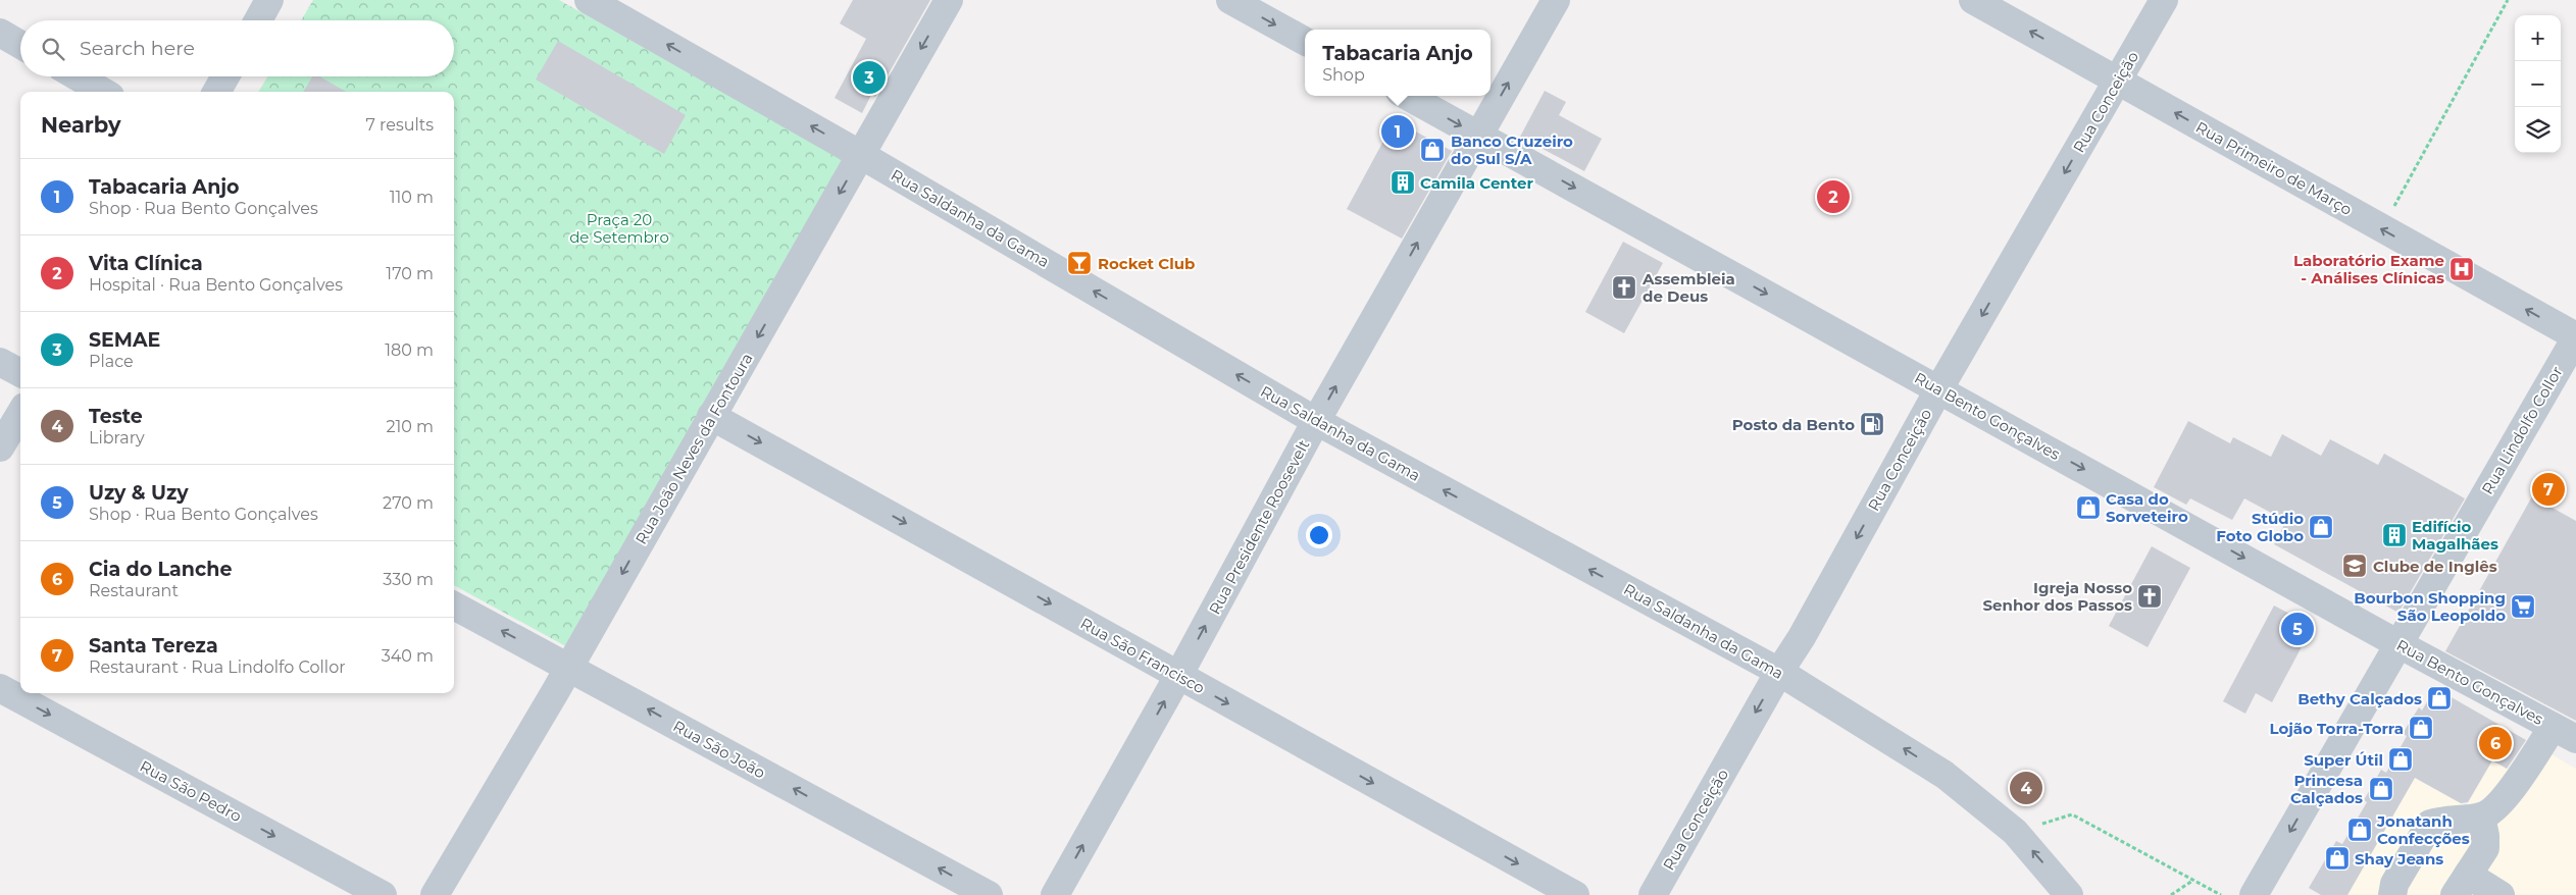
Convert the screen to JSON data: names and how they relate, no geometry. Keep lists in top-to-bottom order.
{
  "streets": {
    "street": [
      "Rua Conceição",
      "Rua Primeiro de Março",
      "Rua Saldanha da Gama",
      "Rua Bento Gonçalves",
      "Rua Lindolfo Collor",
      "Rua João Neves da Fontoura",
      "Rua Presidente Roosevelt",
      "Rua São Francisco",
      "Rua São João",
      "Rua São Pedro"
    ]
  },
  "crossings": [
    ["Rua Conceição", "Rua Primeiro de Março"],
    ["Rua Conceição", "Rua Saldanha da Gama"],
    ["Rua Conceição", "Rua Bento Gonçalves"],
    ["Rua Primeiro de Março", "Rua Lindolfo Collor"],
    ["Rua Saldanha da Gama", "Rua João Neves da Fontoura"],
    ["Rua Saldanha da Gama", "Rua Presidente Roosevelt"],
    ["Rua Bento Gonçalves", "Rua Lindolfo Collor"],
    ["Rua Bento Gonçalves", "Rua Presidente Roosevelt"],
    ["Rua João Neves da Fontoura", "Rua São Francisco"],
    ["Rua João Neves da Fontoura", "Rua São João"],
    ["Rua Presidente Roosevelt", "Rua São Francisco"]
  ],
  "one_way": [
    "Rua Conceição",
    "Rua Primeiro de Março",
    "Rua Saldanha da Gama",
    "Rua Bento Gonçalves",
    "Rua João Neves da Fontoura",
    "Rua Presidente Roosevelt",
    "Rua São Francisco",
    "Rua São João",
    "Rua São Pedro"
  ],
  "parks": ["Praça 20 de Setembro"],
  "places": {
    "shop": [
      "Banco Cruzeiro do Sul S/A",
      "Casa do Sorveteiro",
      "Stúdio Foto Globo",
      "Bethy Calçados",
      "Lojão Torra-Torra",
      "Super Útil",
      "Princesa Calçados",
      "Jonatanh Confecções",
      "Shay Jeans"
    ],
    "building": ["Camila Center", "Edifício Magalhães"],
    "bar": ["Rocket Club"],
    "hospital": ["Laboratório Exame - Análises Clínicas"],
    "church": ["Assembleia de Deus", "Igreja Nosso Senhor dos Passos"],
    "fuel station": ["Posto da Bento"],
    "school or university": ["Clube de Inglês"],
    "supermarket": ["Bourbon Shopping São Leopoldo"]
  },
  "page": {
    "map_buttons": ["+", "−"],
    "search": "Search here",
    "popup": ["Tabacaria Anjo", "Shop"],
    "pins": [
      "3",
      "1",
      "2",
      "7",
      "5",
      "6",
      "4"
    ],
    "heading": ["Nearby", "7 results"],
    "list": [
      {
        "mark": "1",
        "name": "Tabacaria Anjo",
        "note": "Shop · Rua Bento Gonçalves",
        "value": "110 m"
      },
      {
        "mark": "2",
        "name": "Vita Clínica",
        "note": "Hospital · Rua Bento Gonçalves",
        "value": "170 m"
      },
      {
        "mark": "3",
        "name": "SEMAE",
        "note": "Place",
        "value": "180 m"
      },
      {
        "mark": "4",
        "name": "Teste",
        "note": "Library",
        "value": "210 m"
      },
      {
        "mark": "5",
        "name": "Uzy & Uzy",
        "note": "Shop · Rua Bento Gonçalves",
        "value": "270 m"
      },
      {
        "mark": "6",
        "name": "Cia do Lanche",
        "note": "Restaurant",
        "value": "330 m"
      },
      {
        "mark": "7",
        "name": "Santa Tereza",
        "note": "Restaurant · Rua Lindolfo Collor",
        "value": "340 m"
      }
    ]
  }
}
